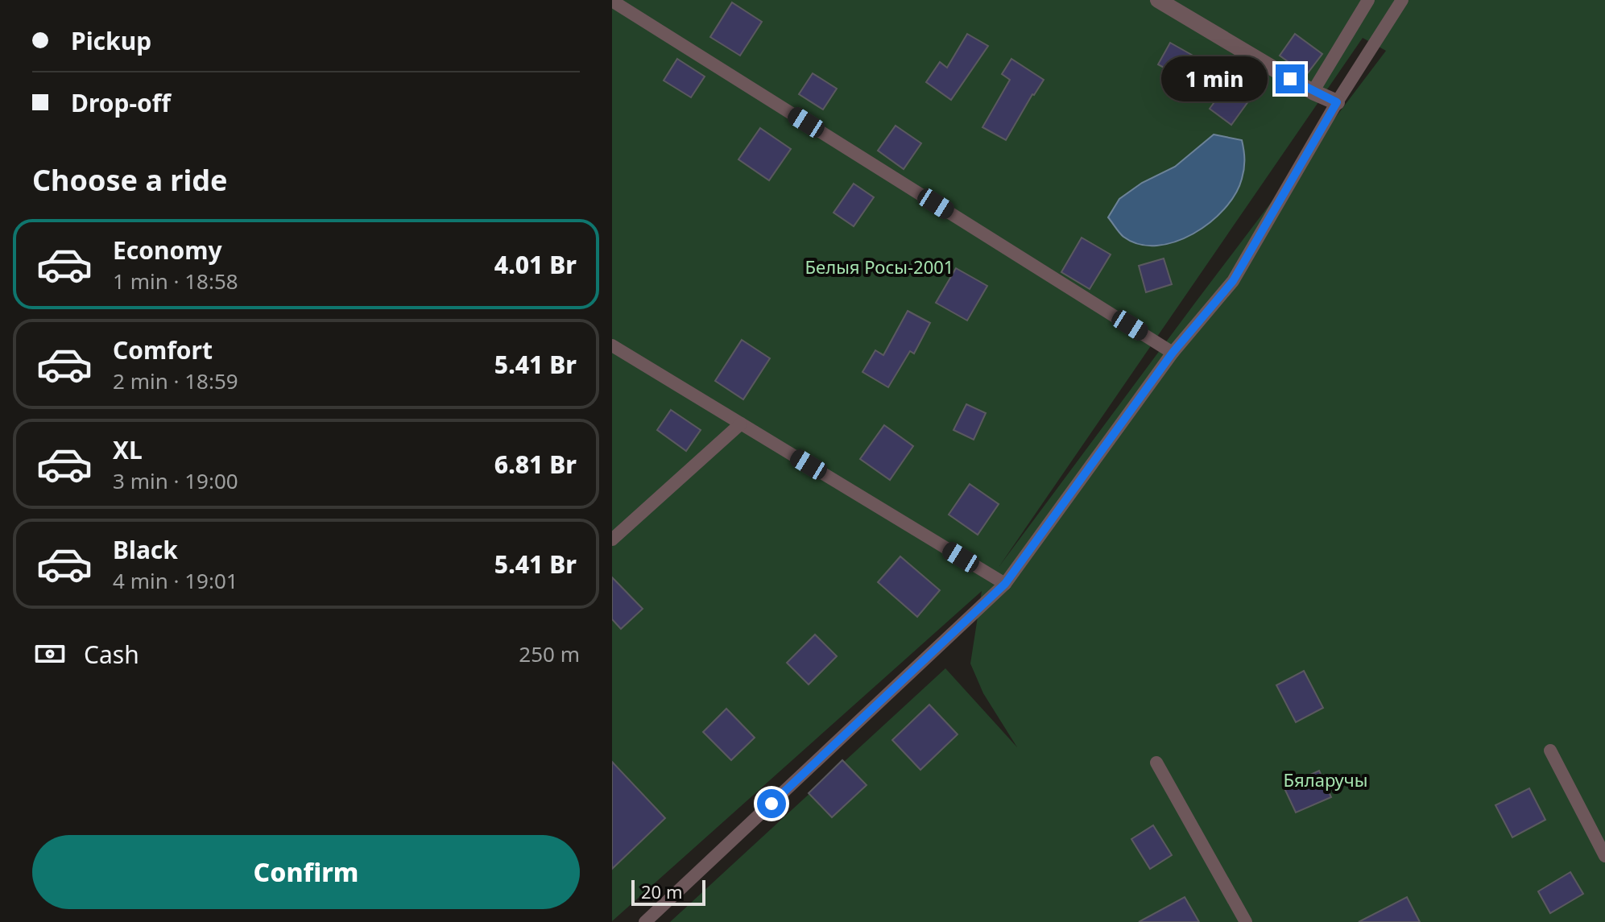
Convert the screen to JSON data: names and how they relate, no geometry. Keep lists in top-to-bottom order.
{
  "parks": ["Белыя Росы-2001", "Бяларучы"],
  "scale_bar": "20 m",
  "page": {
    "banner": ["Pickup", "Drop-off"],
    "bubble": "1 min",
    "heading": "Choose a ride",
    "list": [
      {
        "name": "Economy",
        "note": "1 min · 18:58",
        "value": "4.01 Br"
      },
      {
        "name": "Comfort",
        "note": "2 min · 18:59",
        "value": "5.41 Br"
      },
      {
        "name": "XL",
        "note": "3 min · 19:00",
        "value": "6.81 Br"
      },
      {
        "name": "Black",
        "note": "4 min · 19:01",
        "value": "5.41 Br"
      }
    ],
    "pay": ["Cash", "250 m"],
    "buttons": "Confirm",
    "scale": "20 m"
  }
}
